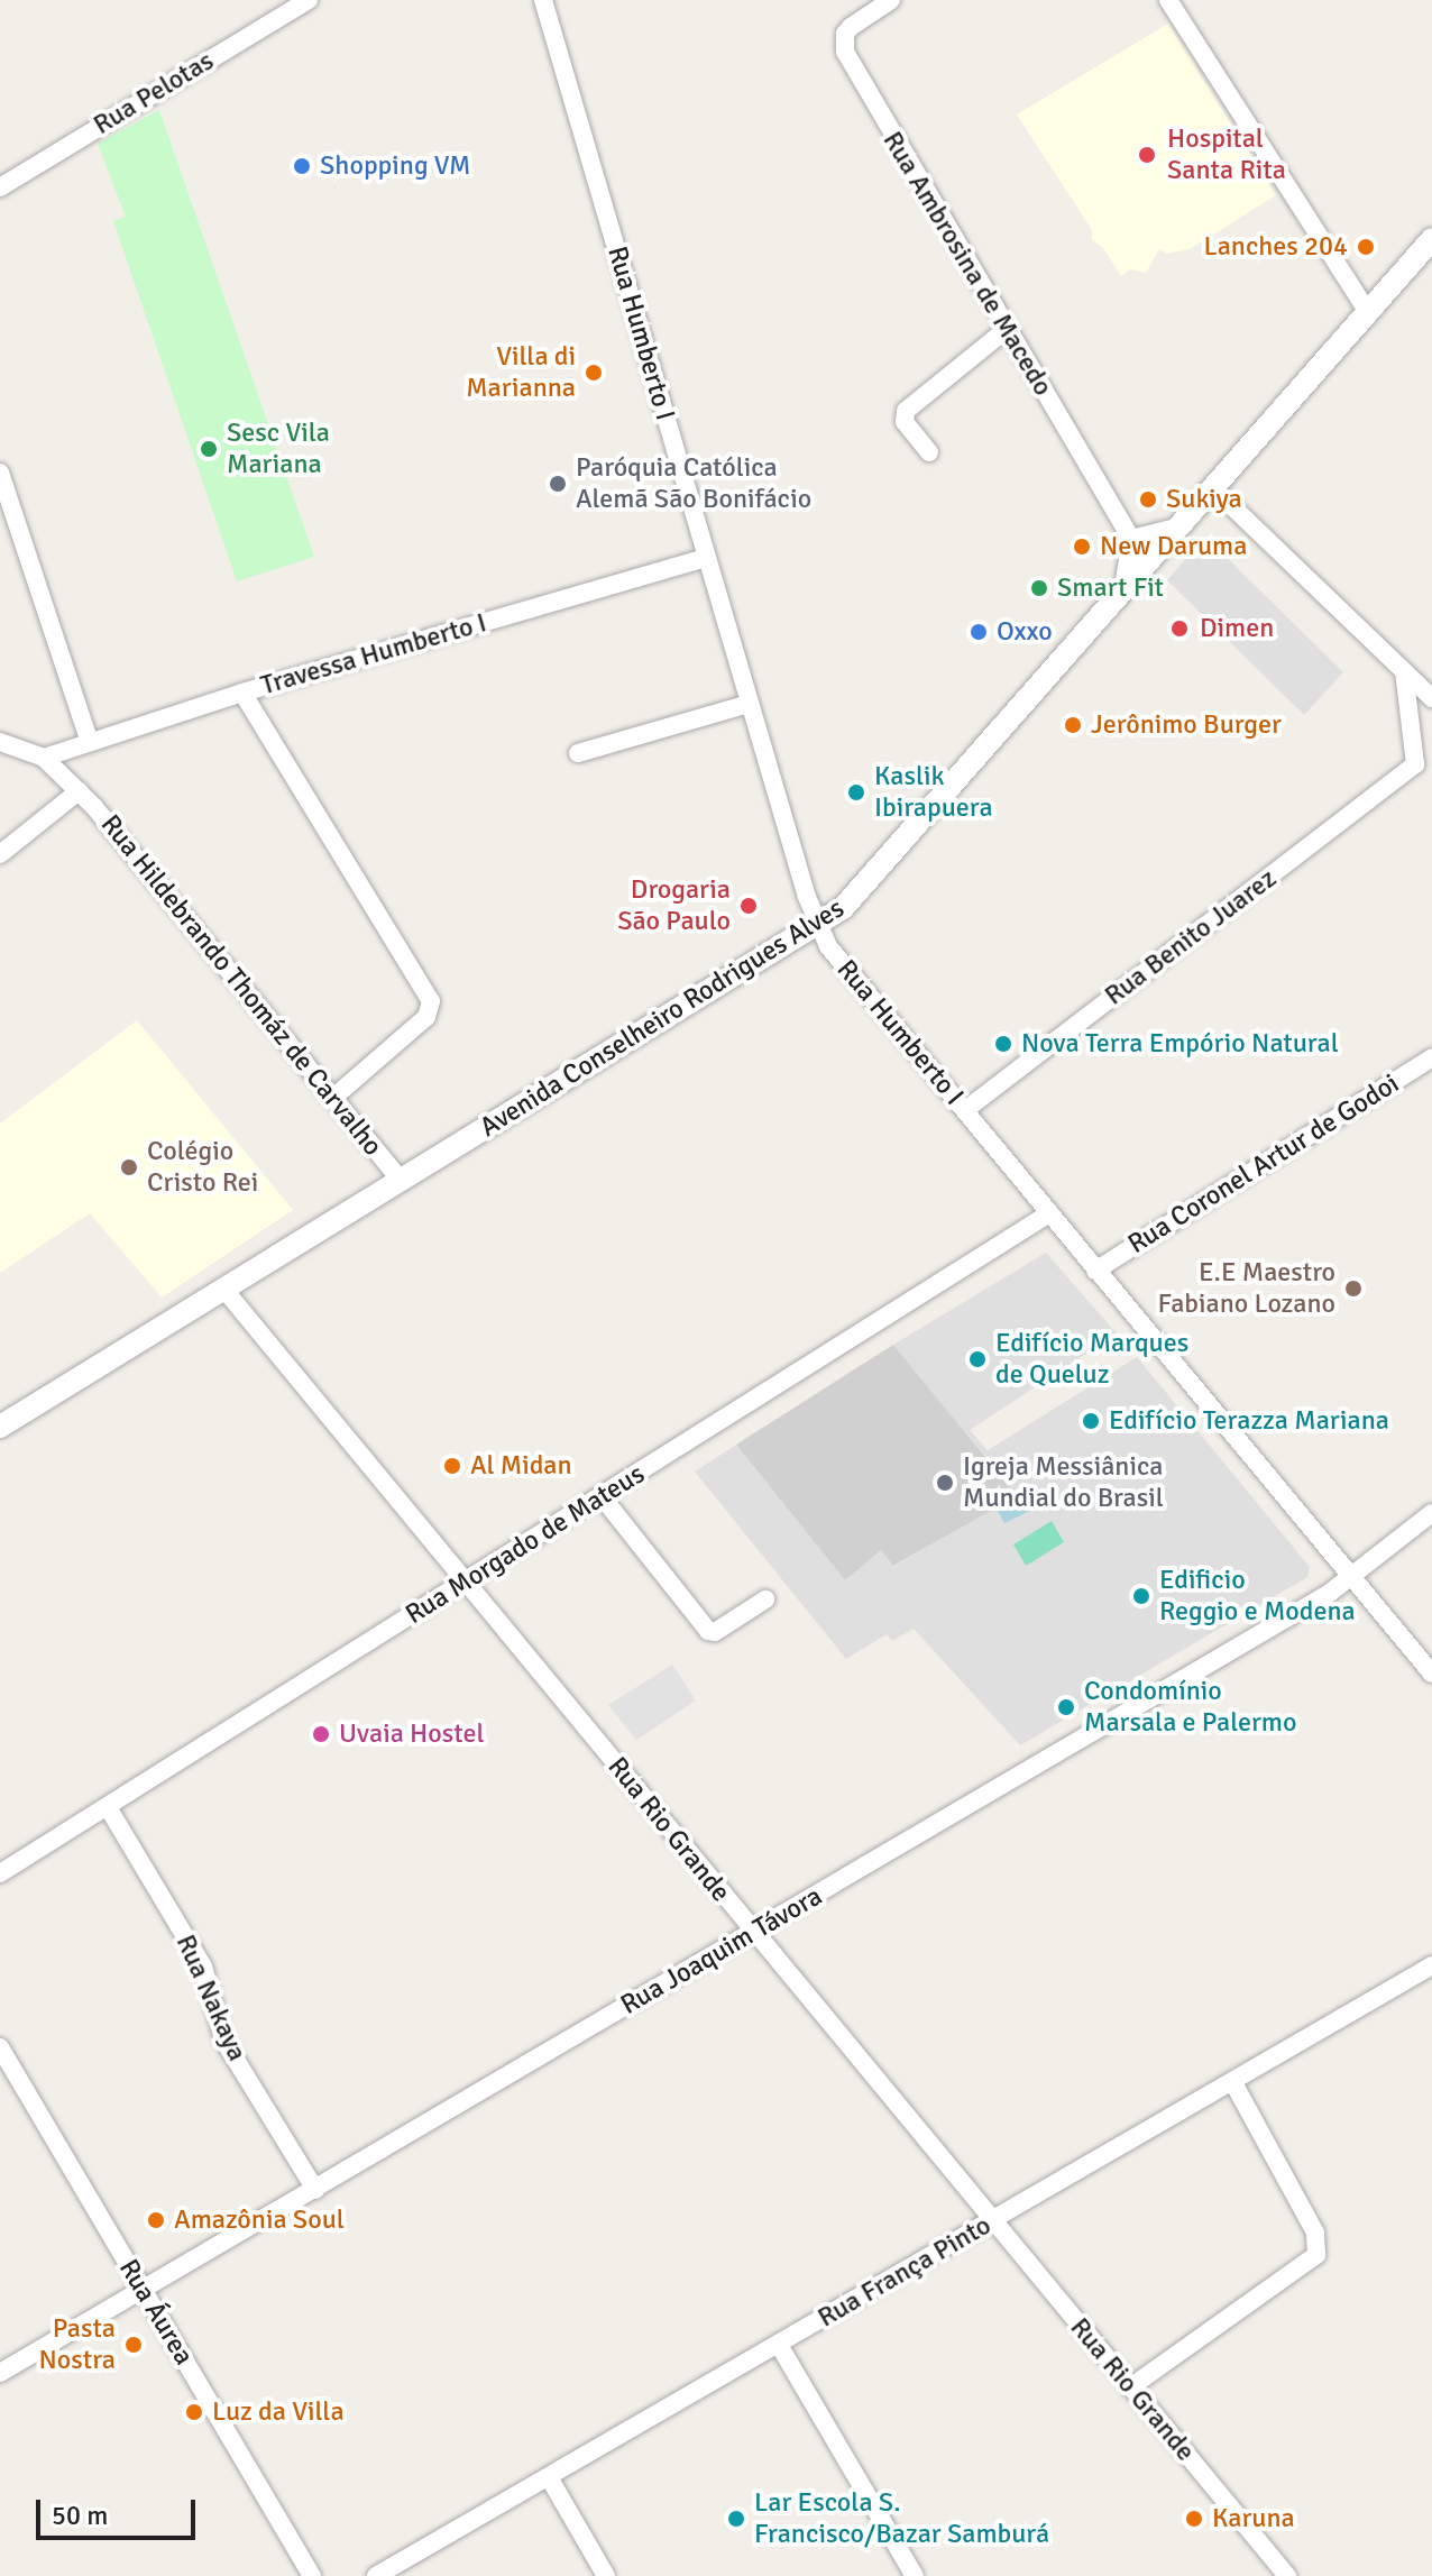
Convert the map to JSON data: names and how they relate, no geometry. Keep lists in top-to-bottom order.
{
  "streets": {
    "street": [
      "Rua Pelotas",
      "Rua Ambrosina de Macedo",
      "Rua Humberto I",
      "Travessa Humberto I",
      "Rua Benito Juarez",
      "Rua Hildebrando Thomáz de Carvalho",
      "Avenida Conselheiro Rodrigues Alves",
      "Rua Coronel Artur de Godoi",
      "Rua Morgado de Mateus",
      "Rua Rio Grande",
      "Rua Joaquim Távora",
      "Rua Nakaya",
      "Rua França Pinto",
      "Rua Áurea"
    ]
  },
  "crossings": [
    ["Rua Humberto I", "Travessa Humberto I"],
    ["Rua Humberto I", "Rua Benito Juarez"],
    ["Rua Humberto I", "Avenida Conselheiro Rodrigues Alves"],
    ["Rua Humberto I", "Rua Coronel Artur de Godoi"],
    ["Rua Humberto I", "Rua Morgado de Mateus"],
    ["Rua Humberto I", "Rua Joaquim Távora"],
    ["Travessa Humberto I", "Rua Hildebrando Thomáz de Carvalho"],
    ["Rua Hildebrando Thomáz de Carvalho", "Avenida Conselheiro Rodrigues Alves"],
    ["Avenida Conselheiro Rodrigues Alves", "Rua Rio Grande"],
    ["Rua Morgado de Mateus", "Rua Rio Grande"],
    ["Rua Morgado de Mateus", "Rua Nakaya"],
    ["Rua Rio Grande", "Rua Joaquim Távora"],
    ["Rua Rio Grande", "Rua França Pinto"],
    ["Rua Joaquim Távora", "Rua Nakaya"],
    ["Rua Joaquim Távora", "Rua Áurea"]
  ],
  "places": [
    "Hospital Santa Rita",
    "Shopping VM",
    "Lanches 204",
    "Villa di Marianna",
    "Sesc Vila Mariana",
    "Paróquia Católica Alemã São Bonifácio",
    "Sukiya",
    "New Daruma",
    "Smart Fit",
    "Dimen",
    "Oxxo",
    "Jerônimo Burger",
    "Kaslik Ibirapuera",
    "Drogaria São Paulo",
    "Nova Terra Empório Natural",
    "Colégio Cristo Rei",
    "E.E Maestro Fabiano Lozano",
    "Edifício Marques de Queluz",
    "Edifício Terazza Mariana",
    "Al Midan",
    "Igreja Messiânica Mundial do Brasil",
    "Edificio Reggio e Modena",
    "Condomínio Marsala e Palermo",
    "Uvaia Hostel",
    "Amazônia Soul",
    "Pasta Nostra",
    "Luz da Villa",
    "Lar Escola S. Francisco/Bazar Samburá",
    "Karuna"
  ],
  "scale_bar": "50 m"
}
